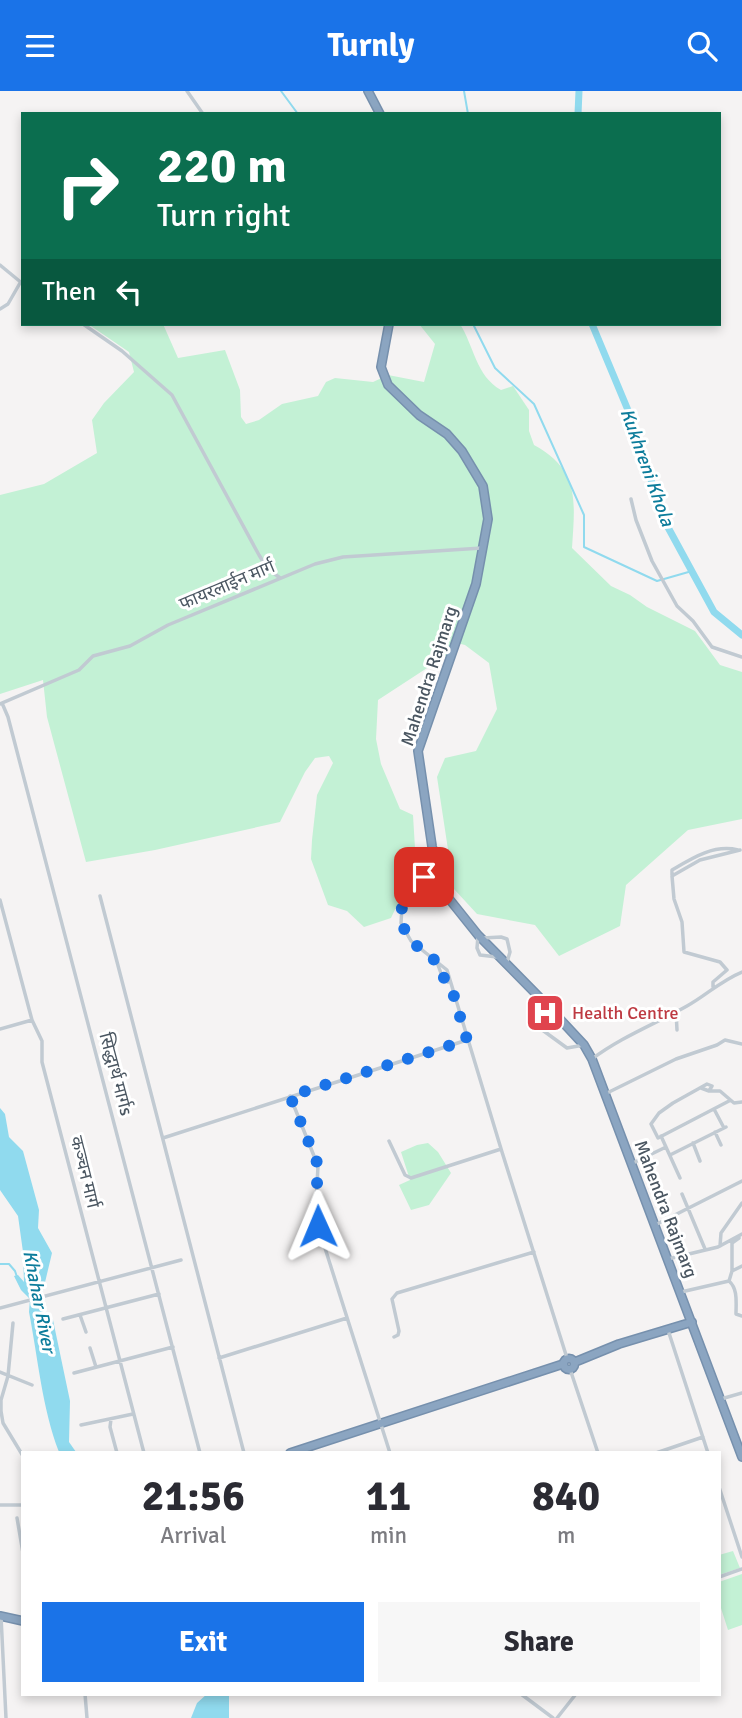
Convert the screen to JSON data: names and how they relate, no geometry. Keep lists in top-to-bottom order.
{
  "streets": {
    "highway": ["Mahendra Rajmarg"],
    "street": ["फायरलाईन मार्ग", "सिद्धार्थ मार्गs", "कञ्चन मार्ग"]
  },
  "crossings": [
    ["फायरलाईन मार्ग", "Mahendra Rajmarg"],
    ["फायरलाईन मार्ग", "सिद्धार्थ मार्गs"]
  ],
  "water": ["Kukhreni Khola", "Khahar River"],
  "places": {
    "hospital": ["Health Centre"]
  },
  "page": {
    "header": "Turnly",
    "turn": ["220 m", "Turn right"],
    "then": "Then",
    "eta": [
      "21:56",
      "Arrival",
      "11",
      "min",
      "840",
      "m"
    ],
    "buttons": ["Exit", "Share"]
  }
}
